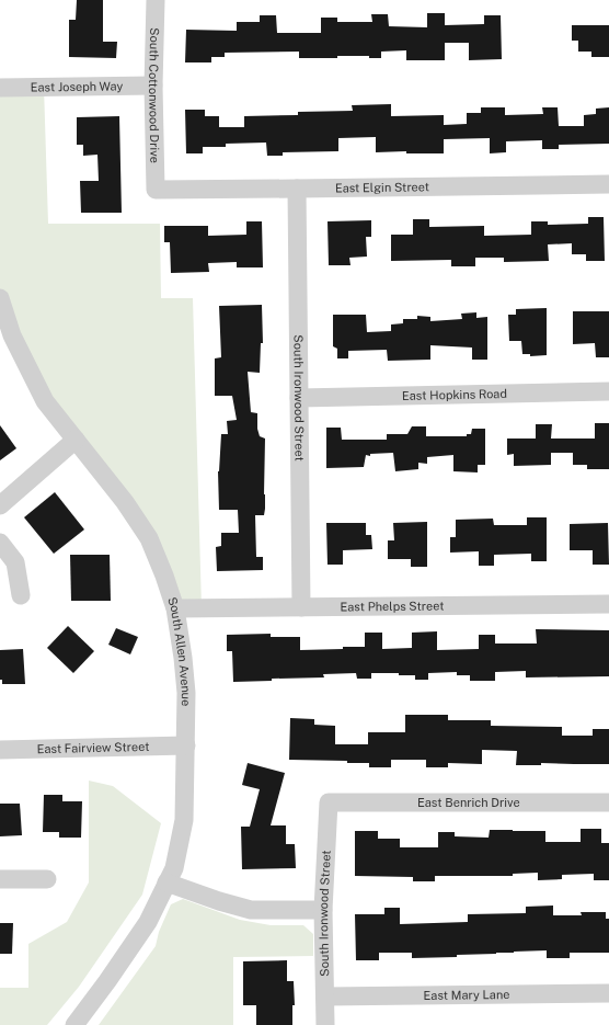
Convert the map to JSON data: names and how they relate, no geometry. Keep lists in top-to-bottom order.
{
  "streets": {
    "street": [
      "East Joseph Way",
      "South Cottonwood Drive",
      "East Elgin Street",
      "East Hopkins Road",
      "South Ironwood Street",
      "East Phelps Street",
      "South Allen Avenue",
      "East Fairview Street",
      "East Benrich Drive",
      "East Mary Lane"
    ]
  },
  "crossings": [
    ["East Joseph Way", "South Cottonwood Drive"],
    ["South Cottonwood Drive", "East Elgin Street"],
    ["East Elgin Street", "South Ironwood Street"],
    ["East Hopkins Road", "South Ironwood Street"],
    ["South Ironwood Street", "East Phelps Street"],
    ["South Ironwood Street", "East Benrich Drive"],
    ["South Ironwood Street", "East Mary Lane"],
    ["East Phelps Street", "South Allen Avenue"],
    ["South Allen Avenue", "East Fairview Street"]
  ]
}
